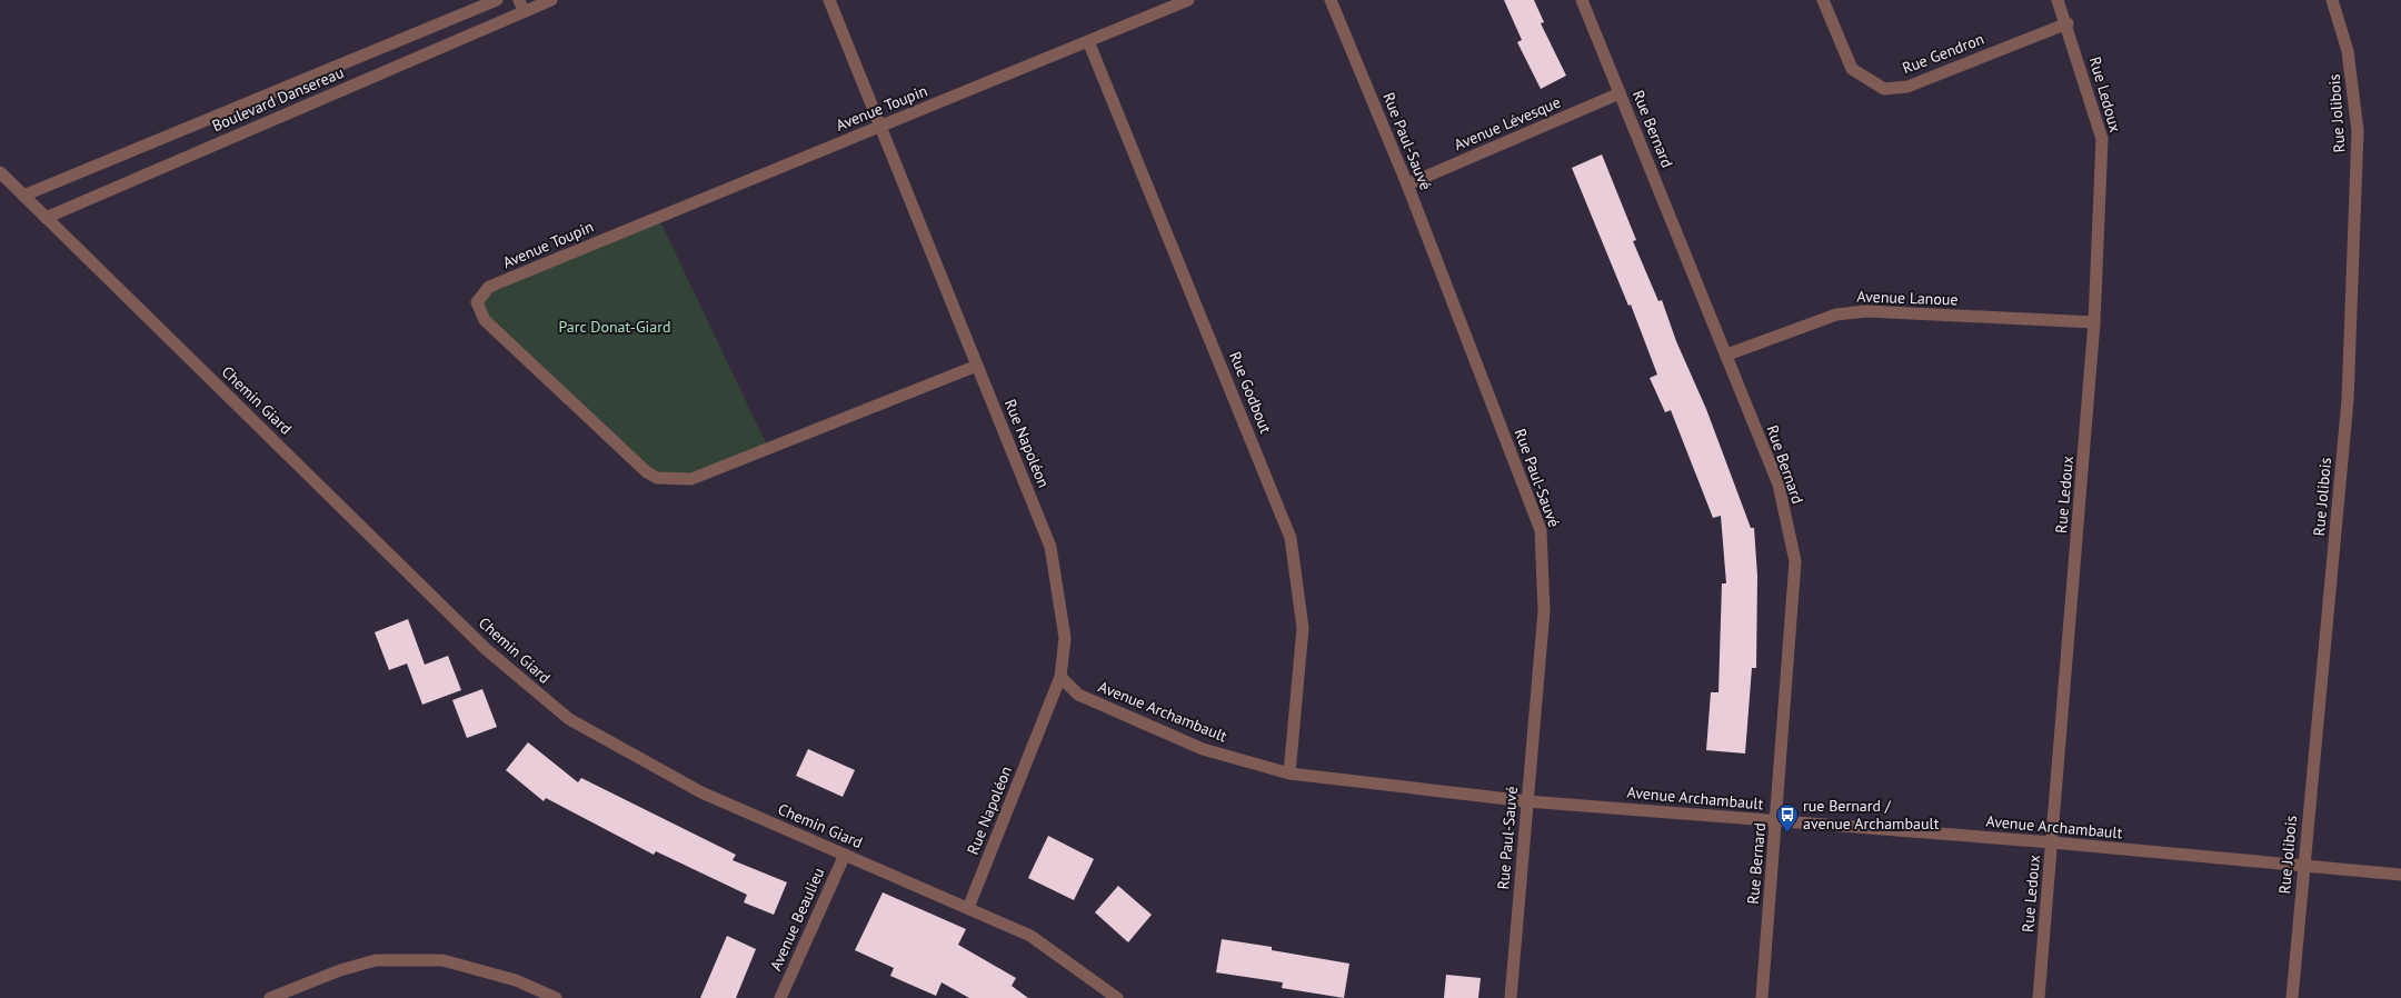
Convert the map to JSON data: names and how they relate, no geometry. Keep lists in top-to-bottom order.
{
  "streets": {
    "street": [
      "Rue Gendron",
      "Rue Ledoux",
      "Boulevard Dansereau",
      "Avenue Toupin",
      "Rue Jolibois",
      "Avenue Lévesque",
      "Rue Bernard",
      "Rue Paul-Sauvé",
      "Avenue Lanoue",
      "Rue Godbout",
      "Chemin Giard",
      "Rue Napoléon",
      "Avenue Archambault",
      "Avenue Beaulieu"
    ]
  },
  "crossings": [
    ["Rue Gendron", "Rue Ledoux"],
    ["Rue Ledoux", "Avenue Lanoue"],
    ["Rue Ledoux", "Avenue Archambault"],
    ["Boulevard Dansereau", "Chemin Giard"],
    ["Avenue Toupin", "Rue Godbout"],
    ["Avenue Toupin", "Rue Napoléon"],
    ["Rue Jolibois", "Avenue Archambault"],
    ["Avenue Lévesque", "Rue Bernard"],
    ["Avenue Lévesque", "Rue Paul-Sauvé"],
    ["Rue Bernard", "Avenue Lanoue"],
    ["Rue Bernard", "Avenue Archambault"],
    ["Rue Paul-Sauvé", "Avenue Archambault"],
    ["Rue Godbout", "Avenue Archambault"],
    ["Chemin Giard", "Rue Napoléon"],
    ["Chemin Giard", "Avenue Beaulieu"],
    ["Rue Napoléon", "Avenue Archambault"]
  ],
  "parks": ["Parc Donat-Giard"],
  "places": {
    "bus stop": ["rue Bernard / avenue Archambault"]
  }
}
